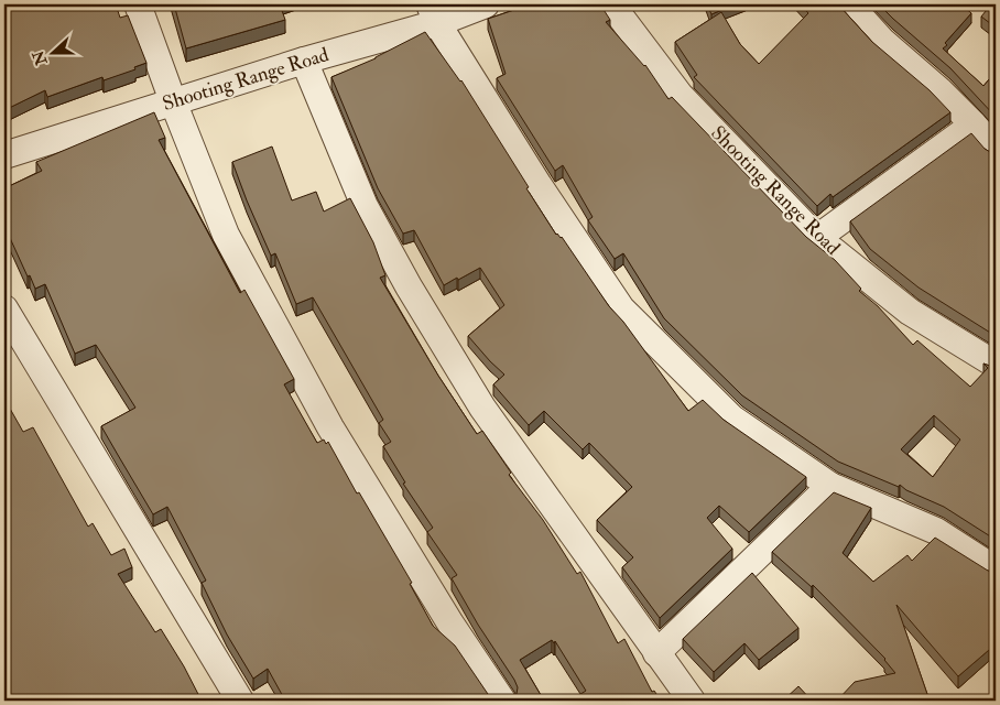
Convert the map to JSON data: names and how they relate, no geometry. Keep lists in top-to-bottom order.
{
  "streets": {
    "street": ["Shooting Range Road"]
  },
  "north": "left"
}
